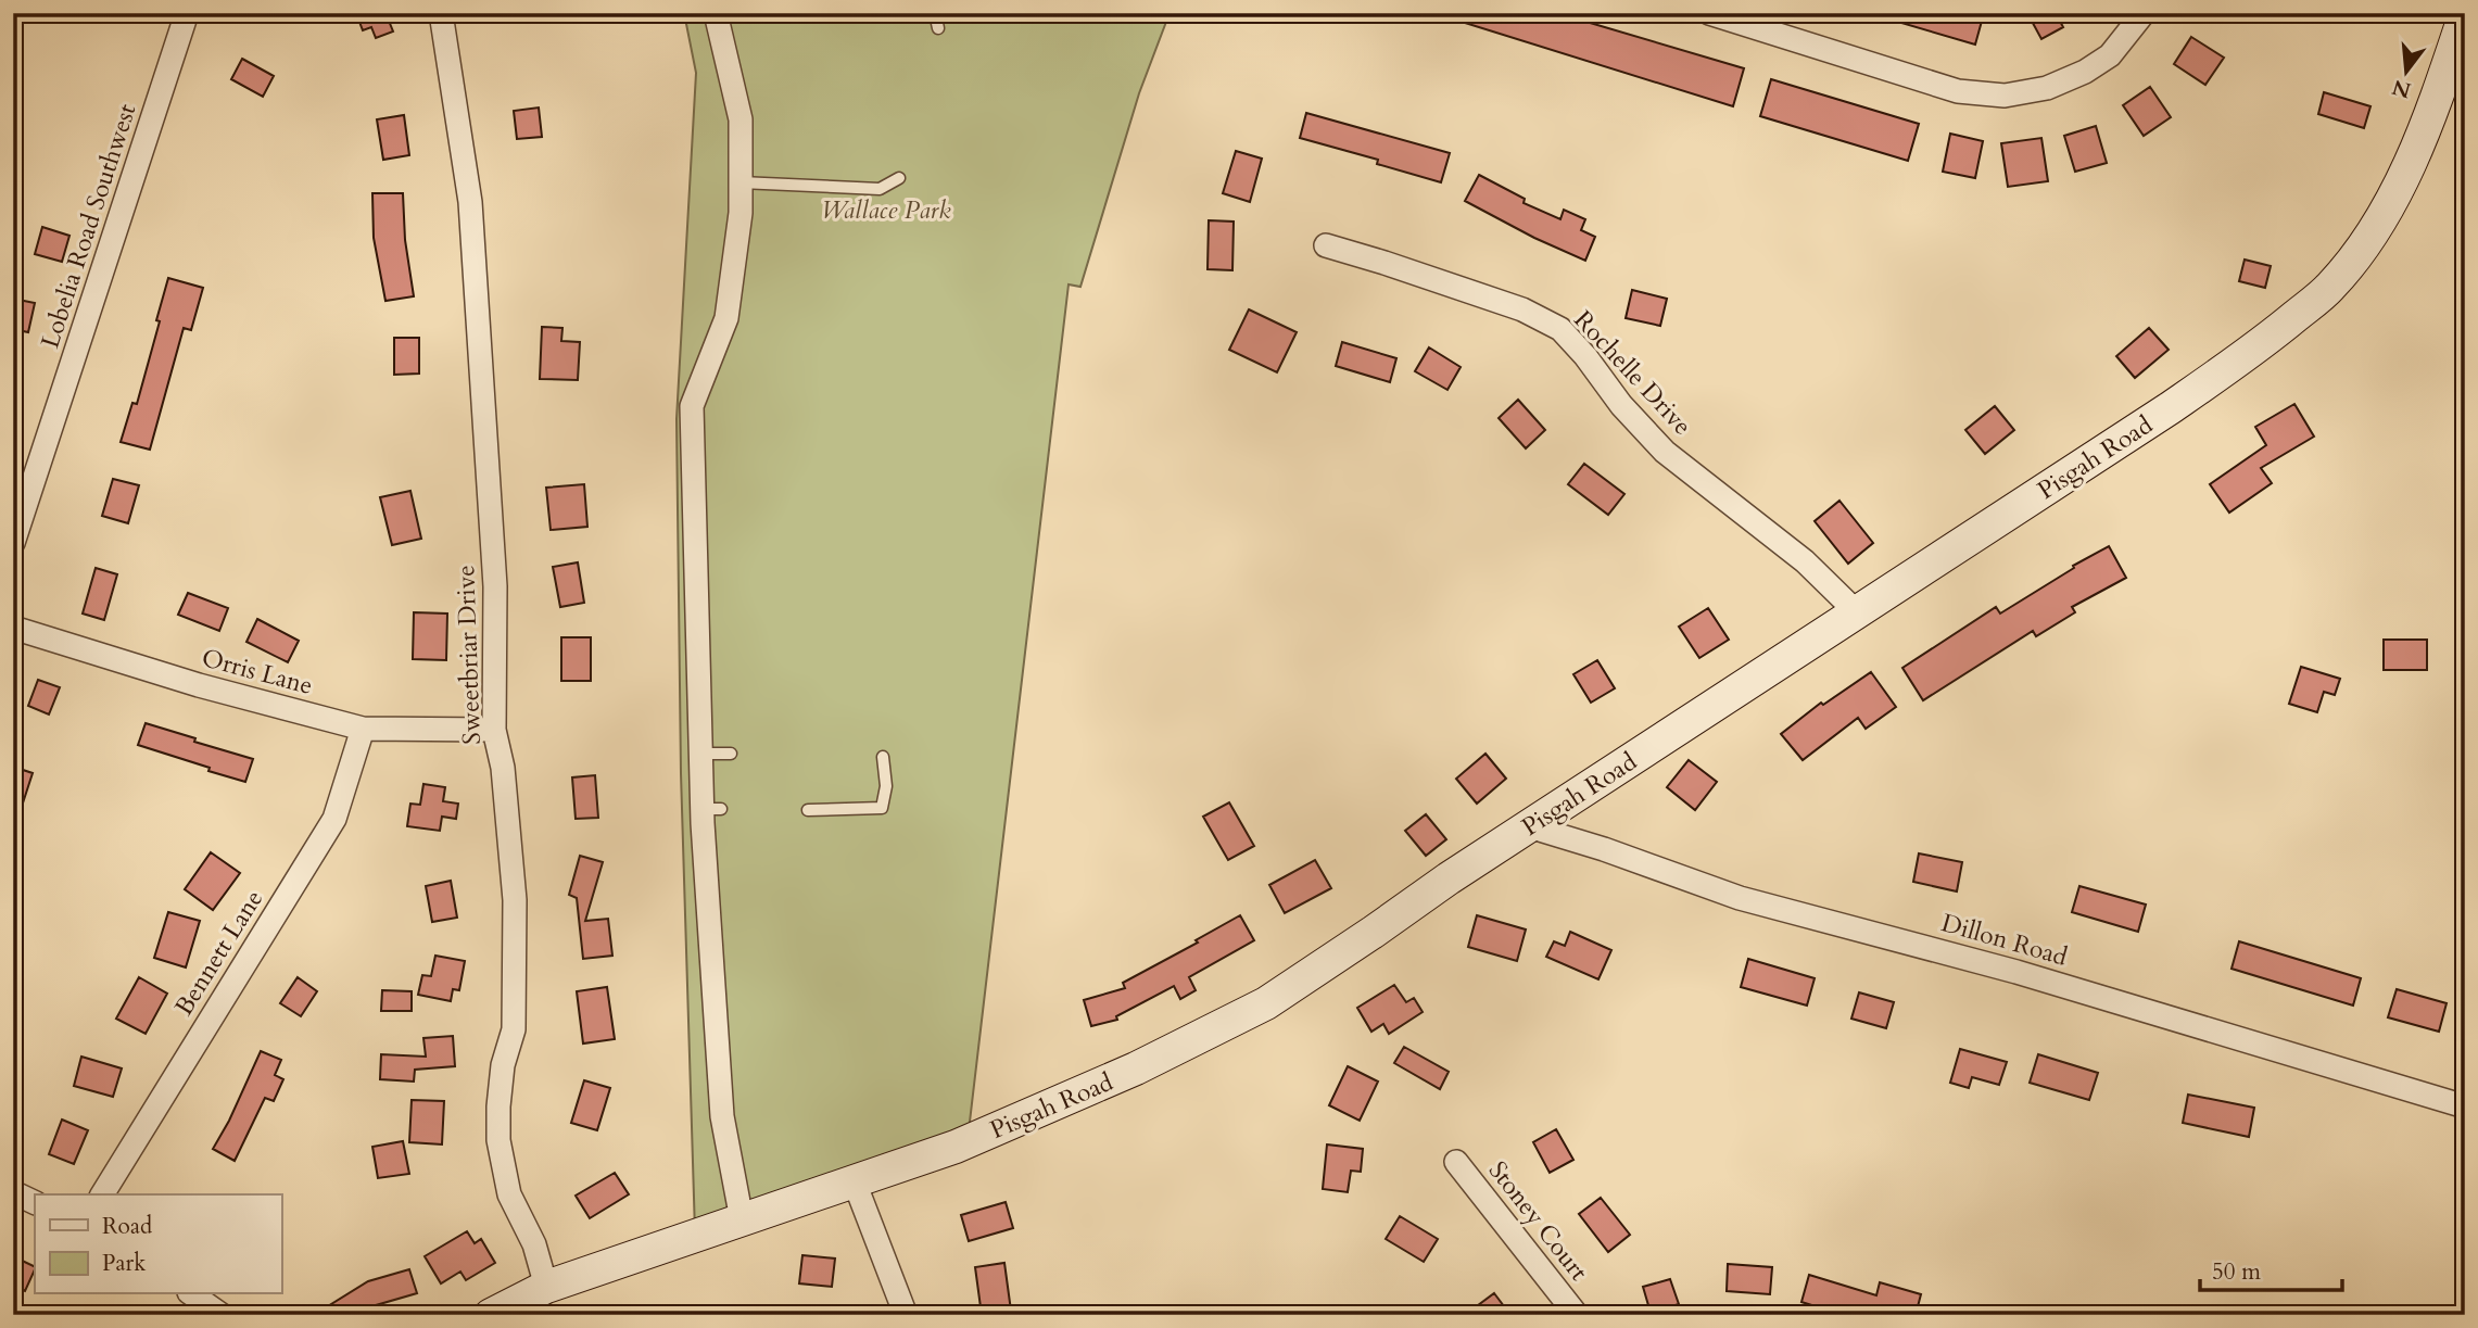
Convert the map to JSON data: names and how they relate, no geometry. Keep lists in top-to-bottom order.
{
  "streets": {
    "street": [
      "Lobelia Road Southwest",
      "Rochelle Drive",
      "Pisgah Road",
      "Sweetbriar Drive",
      "Orris Lane",
      "Dillon Road",
      "Bennett Lane",
      "Stoney Court"
    ]
  },
  "crossings": [
    ["Rochelle Drive", "Pisgah Road"],
    ["Pisgah Road", "Sweetbriar Drive"],
    ["Pisgah Road", "Dillon Road"],
    ["Sweetbriar Drive", "Orris Lane"],
    ["Orris Lane", "Bennett Lane"]
  ],
  "parks": ["Wallace Park"],
  "legend": ["Road", "Park"],
  "scale_bar": "50 m",
  "north": "bottom"
}
